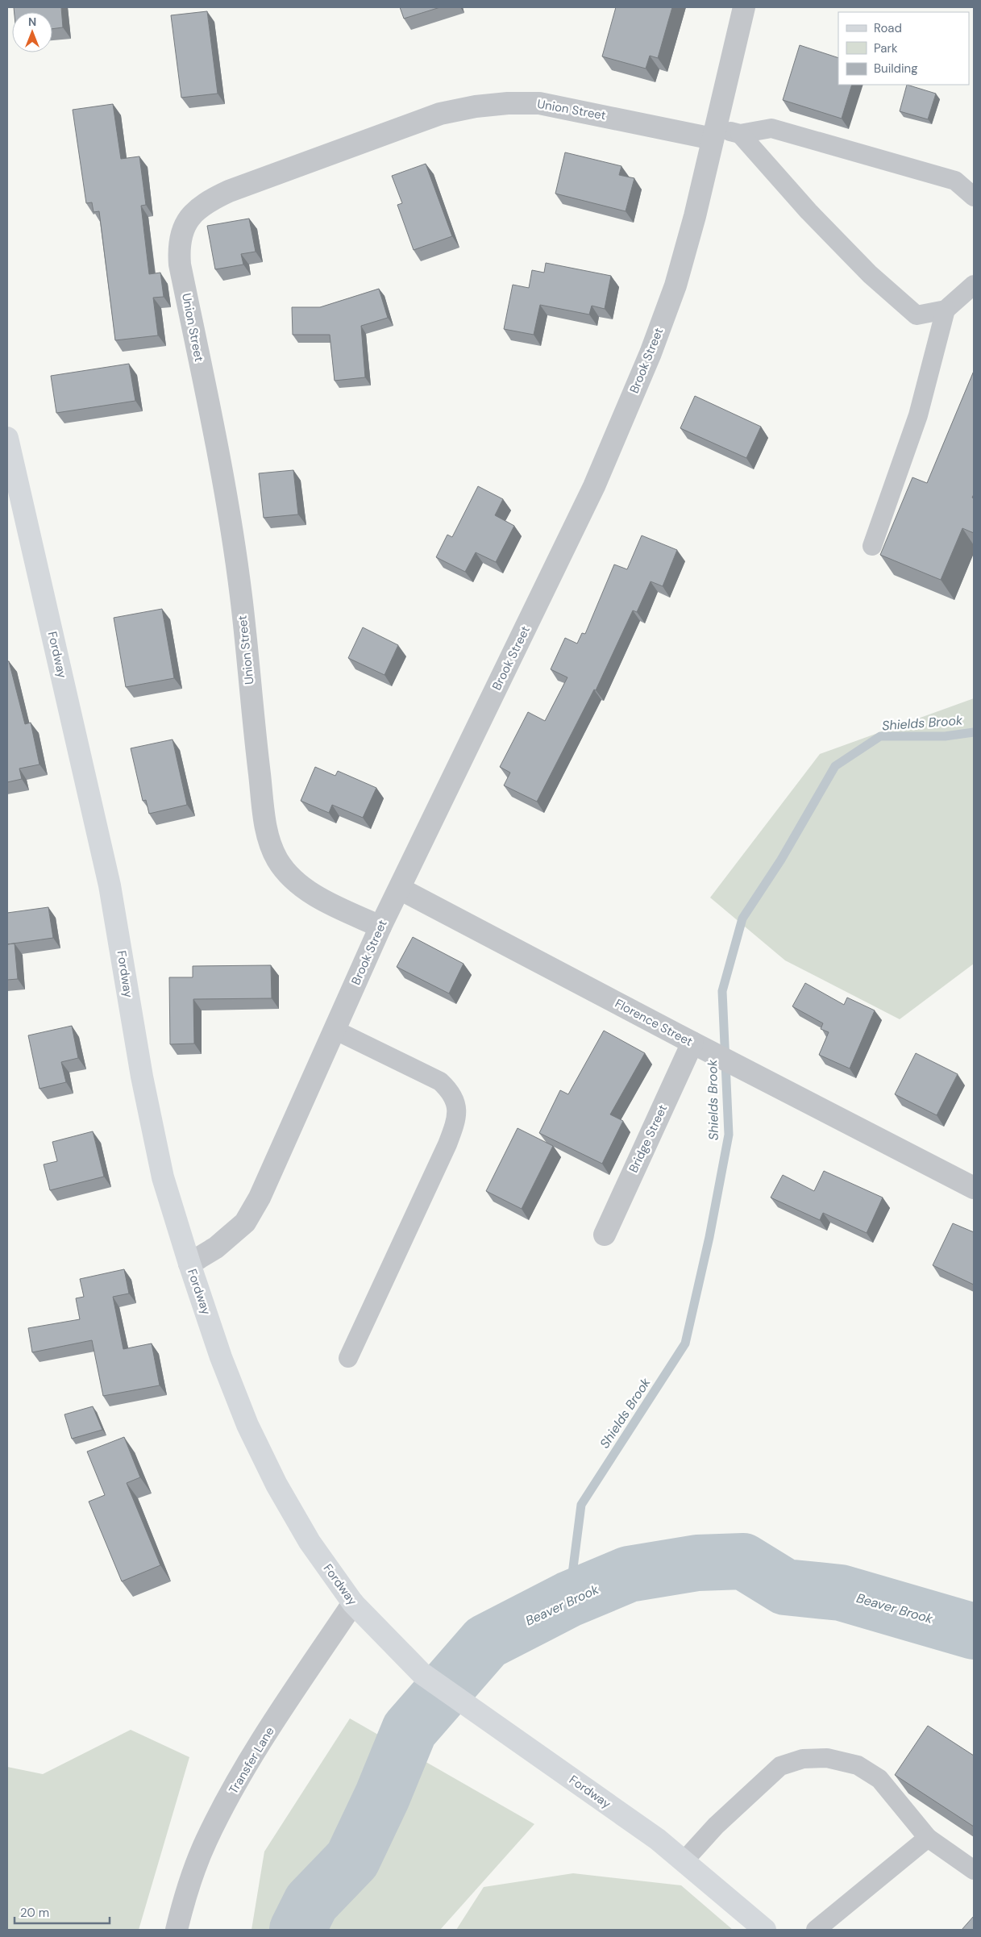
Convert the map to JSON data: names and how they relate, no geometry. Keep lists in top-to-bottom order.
{
  "streets": {
    "street": [
      "Union Street",
      "Brook Street",
      "Fordway",
      "Florence Street",
      "Bridge Street",
      "Transfer Lane"
    ]
  },
  "crossings": [
    ["Union Street", "Brook Street"],
    ["Brook Street", "Fordway"],
    ["Brook Street", "Florence Street"],
    ["Fordway", "Transfer Lane"],
    ["Florence Street", "Bridge Street"]
  ],
  "water": ["Shields Brook", "Beaver Brook"],
  "legend": ["Road", "Park", "Building"],
  "scale_bar": "20 m",
  "north": "top"
}
